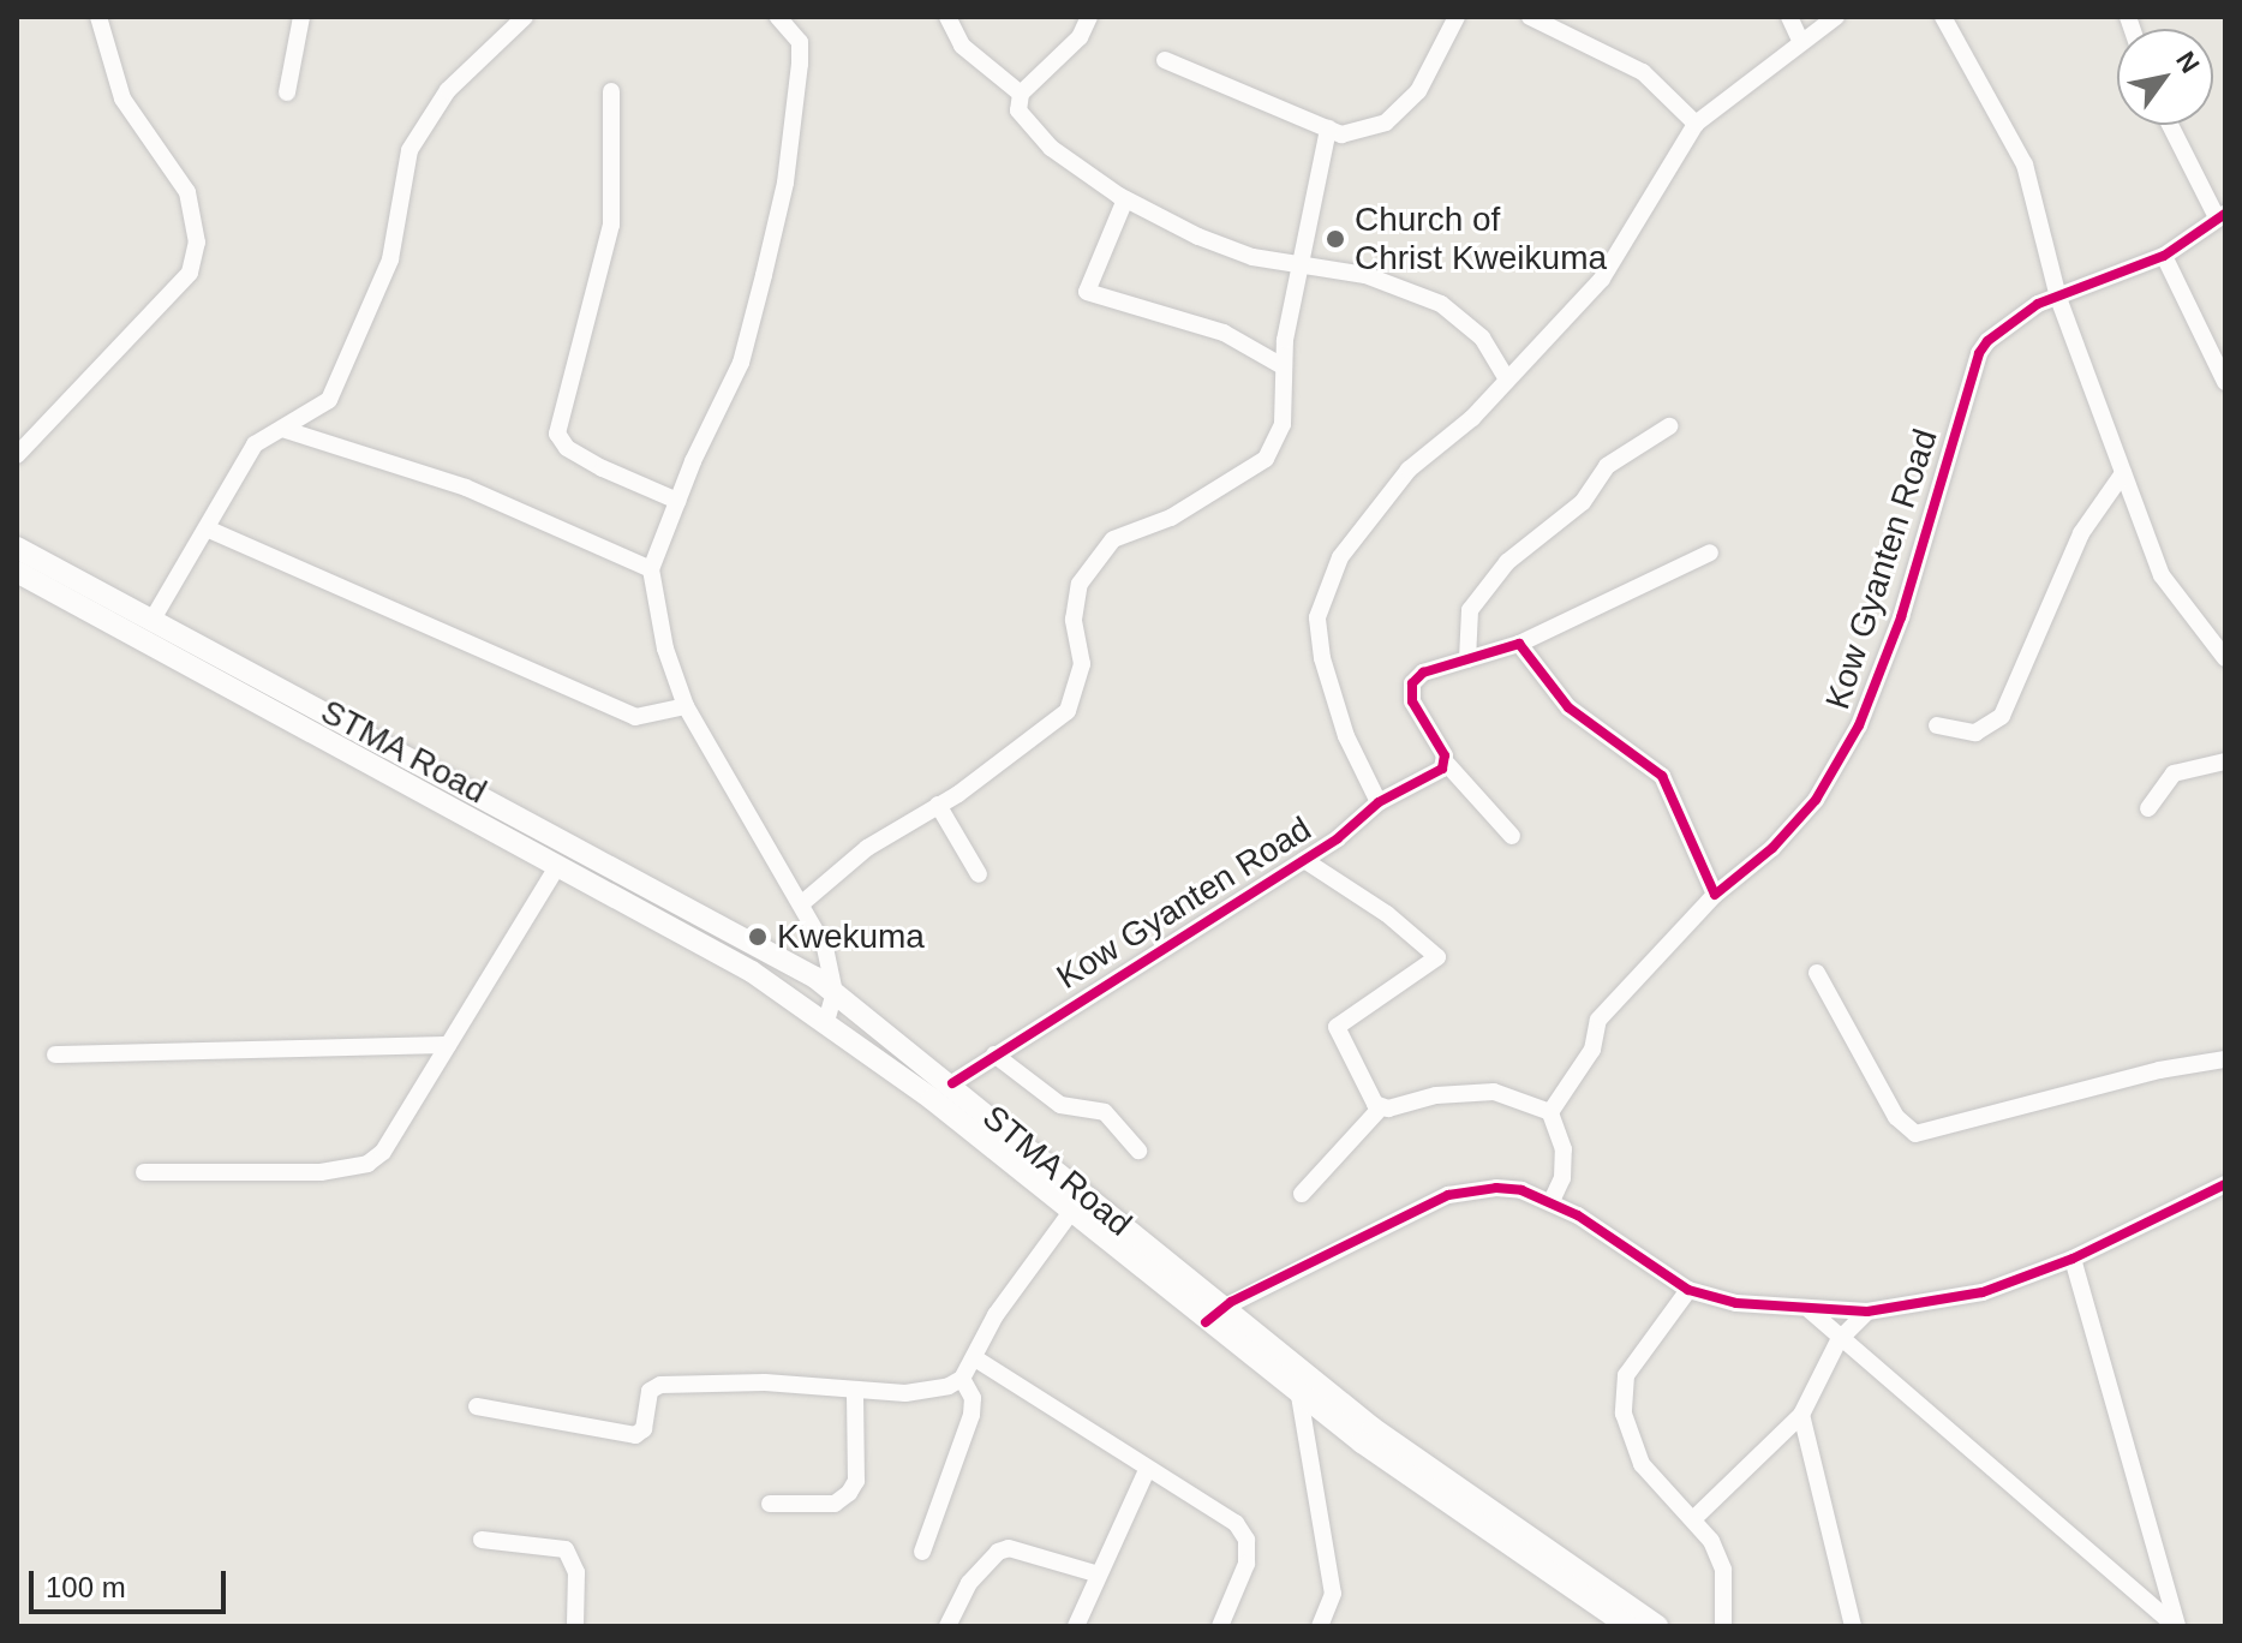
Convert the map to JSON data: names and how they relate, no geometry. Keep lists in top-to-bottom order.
{
  "streets": {
    "main road": ["STMA Road"],
    "street": ["Kow Gyanten Road"]
  },
  "crossings": [
    ["Kow Gyanten Road", "STMA Road"]
  ],
  "places": ["Church of Christ Kweikuma", "Kwekuma"],
  "scale_bar": "100 m",
  "north": "top right"
}
